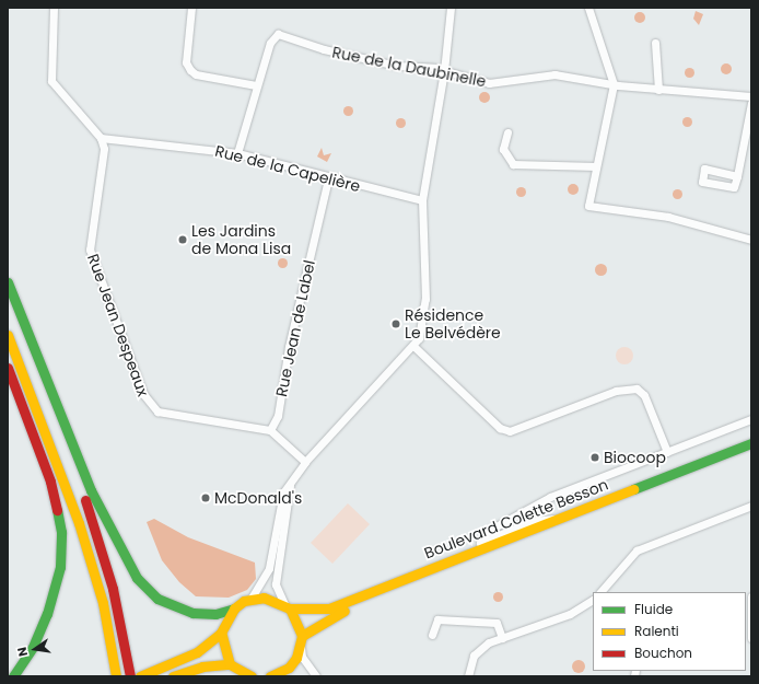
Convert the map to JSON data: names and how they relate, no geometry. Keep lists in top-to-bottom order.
{
  "streets": {
    "main road": ["Boulevard Colette Besson"],
    "street": [
      "Rue de la Daubinelle",
      "Rue de la Capelière",
      "Rue Jean Despeaux",
      "Rue Jean de Label"
    ]
  },
  "crossings": [
    ["Rue de la Capelière", "Rue Jean Despeaux"],
    ["Rue de la Capelière", "Rue Jean de Label"],
    ["Rue Jean Despeaux", "Rue Jean de Label"]
  ],
  "places": [
    "Les Jardins de Mona Lisa",
    "Résidence Le Belvédère",
    "Biocoop",
    "McDonald's"
  ],
  "legend": ["Fluide", "Ralenti", "Bouchon"],
  "north": "left"
}
